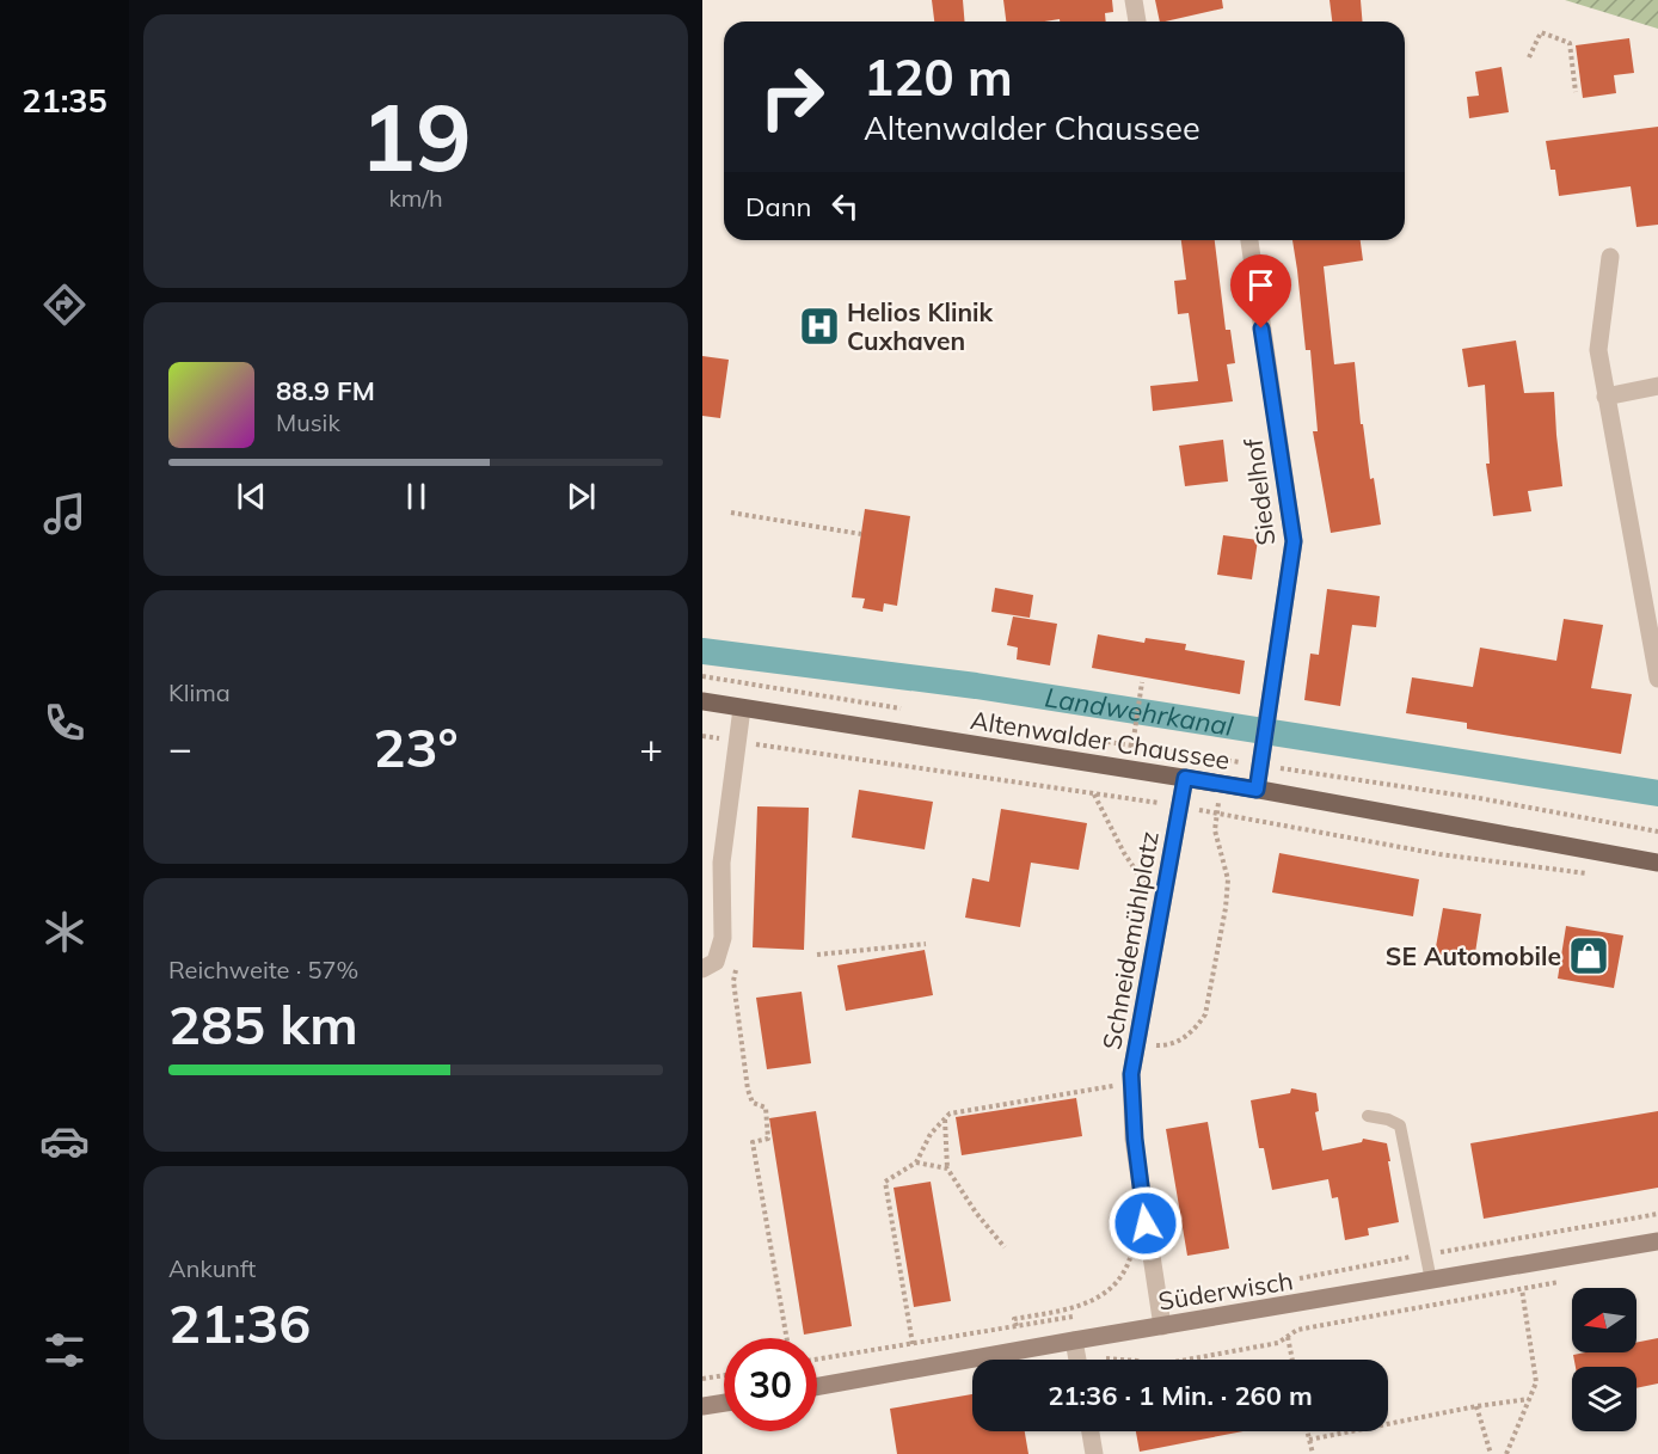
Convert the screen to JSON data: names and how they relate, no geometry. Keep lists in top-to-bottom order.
{
  "streets": {
    "main road": ["Altenwalder Chaussee"],
    "street": ["Siedelhof", "Schneidemühlplatz", "Süderwisch"]
  },
  "crossings": [
    ["Siedelhof", "Altenwalder Chaussee"],
    ["Altenwalder Chaussee", "Schneidemühlplatz"],
    ["Schneidemühlplatz", "Süderwisch"]
  ],
  "water": ["Landwehrkanal"],
  "places": {
    "hospital": ["Helios Klinik Cuxhaven"],
    "shop": ["SE Automobile"]
  },
  "north": "left",
  "page": {
    "tabs": "21:35",
    "tile": [
      ["19", "km/h"],
      "Klima",
      ["Reichweite · 57%", "285 km"],
      ["Ankunft", "21:36"]
    ],
    "turn": ["120 m", "Altenwalder Chaussee"],
    "then": "Dann",
    "song": ["88.9 FM", "Musik"],
    "heat": ["−", "23°", "+"],
    "limit": "30",
    "trip": "21:36 · 1 Min. · 260 m"
  }
}
